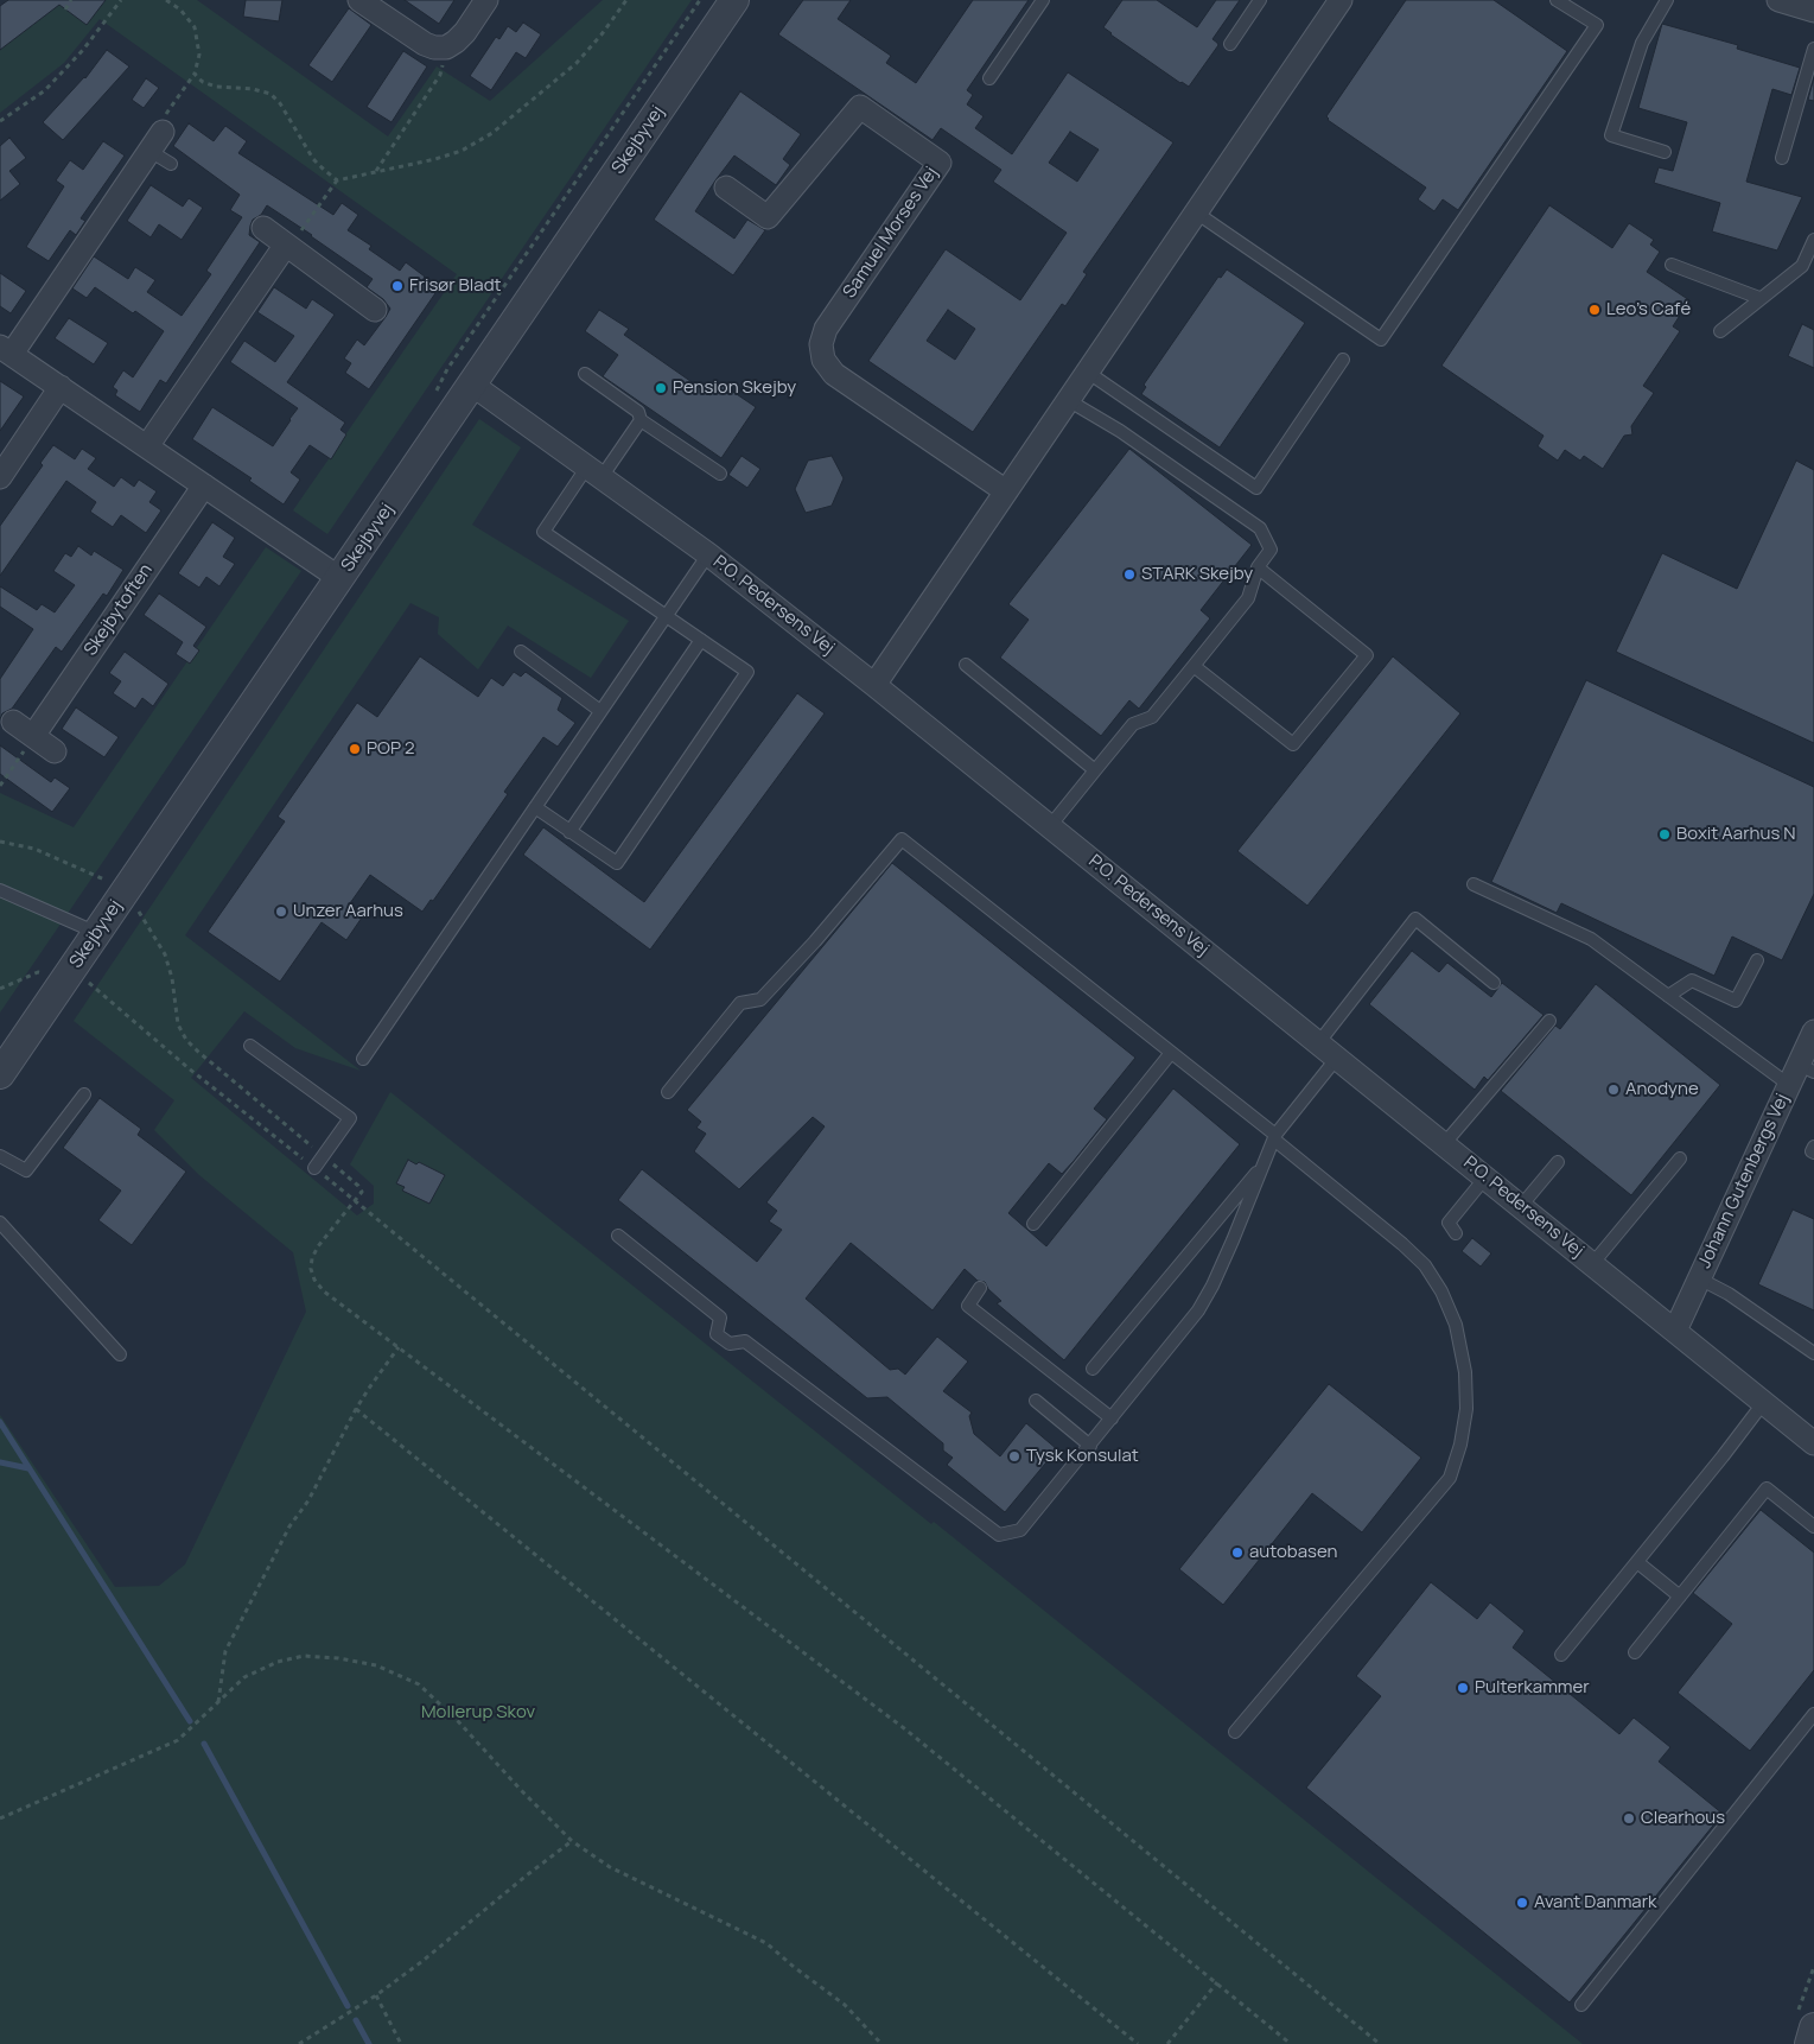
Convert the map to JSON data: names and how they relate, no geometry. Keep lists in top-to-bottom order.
{
  "streets": {
    "street": [
      "Skejbyvej",
      "Samuel Morses Vej",
      "P.O. Pedersens Vej",
      "Skejbytoften",
      "Johann Gutenbergs Vej"
    ]
  },
  "crossings": [
    ["Skejbyvej", "P.O. Pedersens Vej"],
    ["P.O. Pedersens Vej", "Johann Gutenbergs Vej"]
  ],
  "parks": ["Mollerup Skov"],
  "places": [
    "Frisør Bladt",
    "Leo’s Café",
    "Pension Skejby",
    "STARK Skejby",
    "POP 2",
    "Boxit Aarhus N",
    "Unzer Aarhus",
    "Anodyne",
    "Tysk Konsulat",
    "autobasen",
    "Pulterkammer",
    "Clearhous",
    "Avant Danmark"
  ]
}
